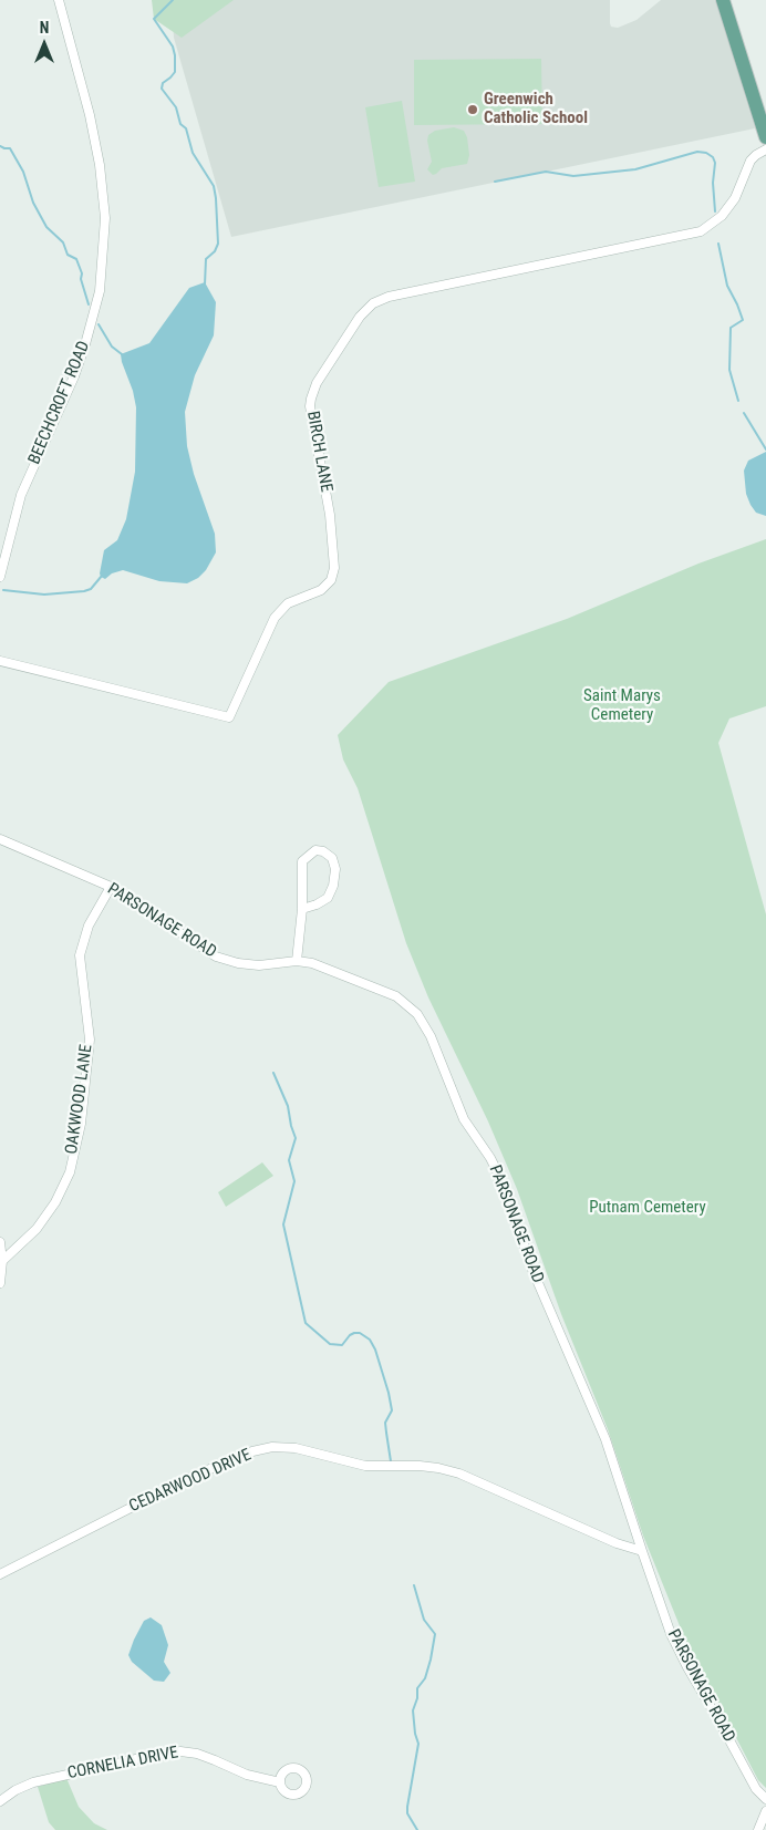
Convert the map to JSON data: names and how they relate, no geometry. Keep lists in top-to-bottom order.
{
  "streets": {
    "street": [
      "BEECHCROFT ROAD",
      "BIRCH LANE",
      "PARSONAGE ROAD",
      "OAKWOOD LANE",
      "CEDARWOOD DRIVE",
      "CORNELIA DRIVE"
    ]
  },
  "crossings": [
    ["PARSONAGE ROAD", "OAKWOOD LANE"],
    ["PARSONAGE ROAD", "CEDARWOOD DRIVE"]
  ],
  "parks": ["Saint Marys Cemetery", "Putnam Cemetery"],
  "places": ["Greenwich Catholic School"],
  "north": "top"
}
